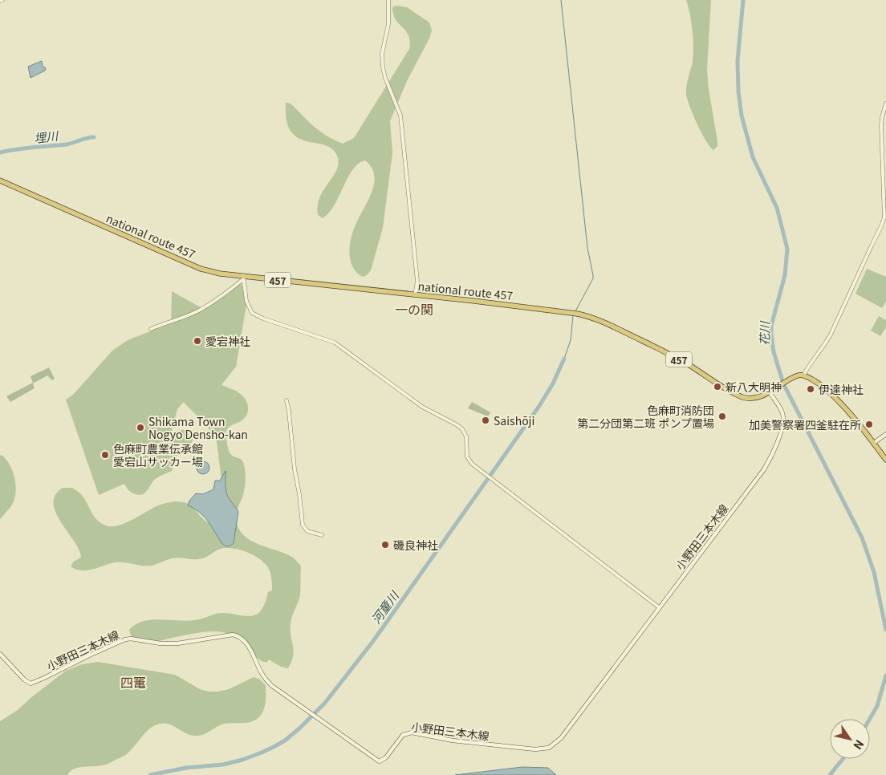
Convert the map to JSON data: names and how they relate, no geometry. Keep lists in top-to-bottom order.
{
  "streets": {
    "highway": ["national route 457", "457"],
    "main road": ["小野田三本木線"]
  },
  "crossings": [
    ["national route 457", "小野田三本木線"]
  ],
  "districts": ["一の関", "四竃"],
  "water": ["埋川", "花川", "河童川"],
  "places": [
    "愛宕神社",
    "新八大明神",
    "伊達神社",
    "色麻町消防団 第二分団第二班 ポンプ置場",
    "Saishōji",
    "加美警察署四釜駐在所",
    "Shikama Town Nogyo Densho-kan",
    "色麻町農業伝承館 愛宕山サッカー場",
    "磯良神社"
  ],
  "north": "bottom right"
}
